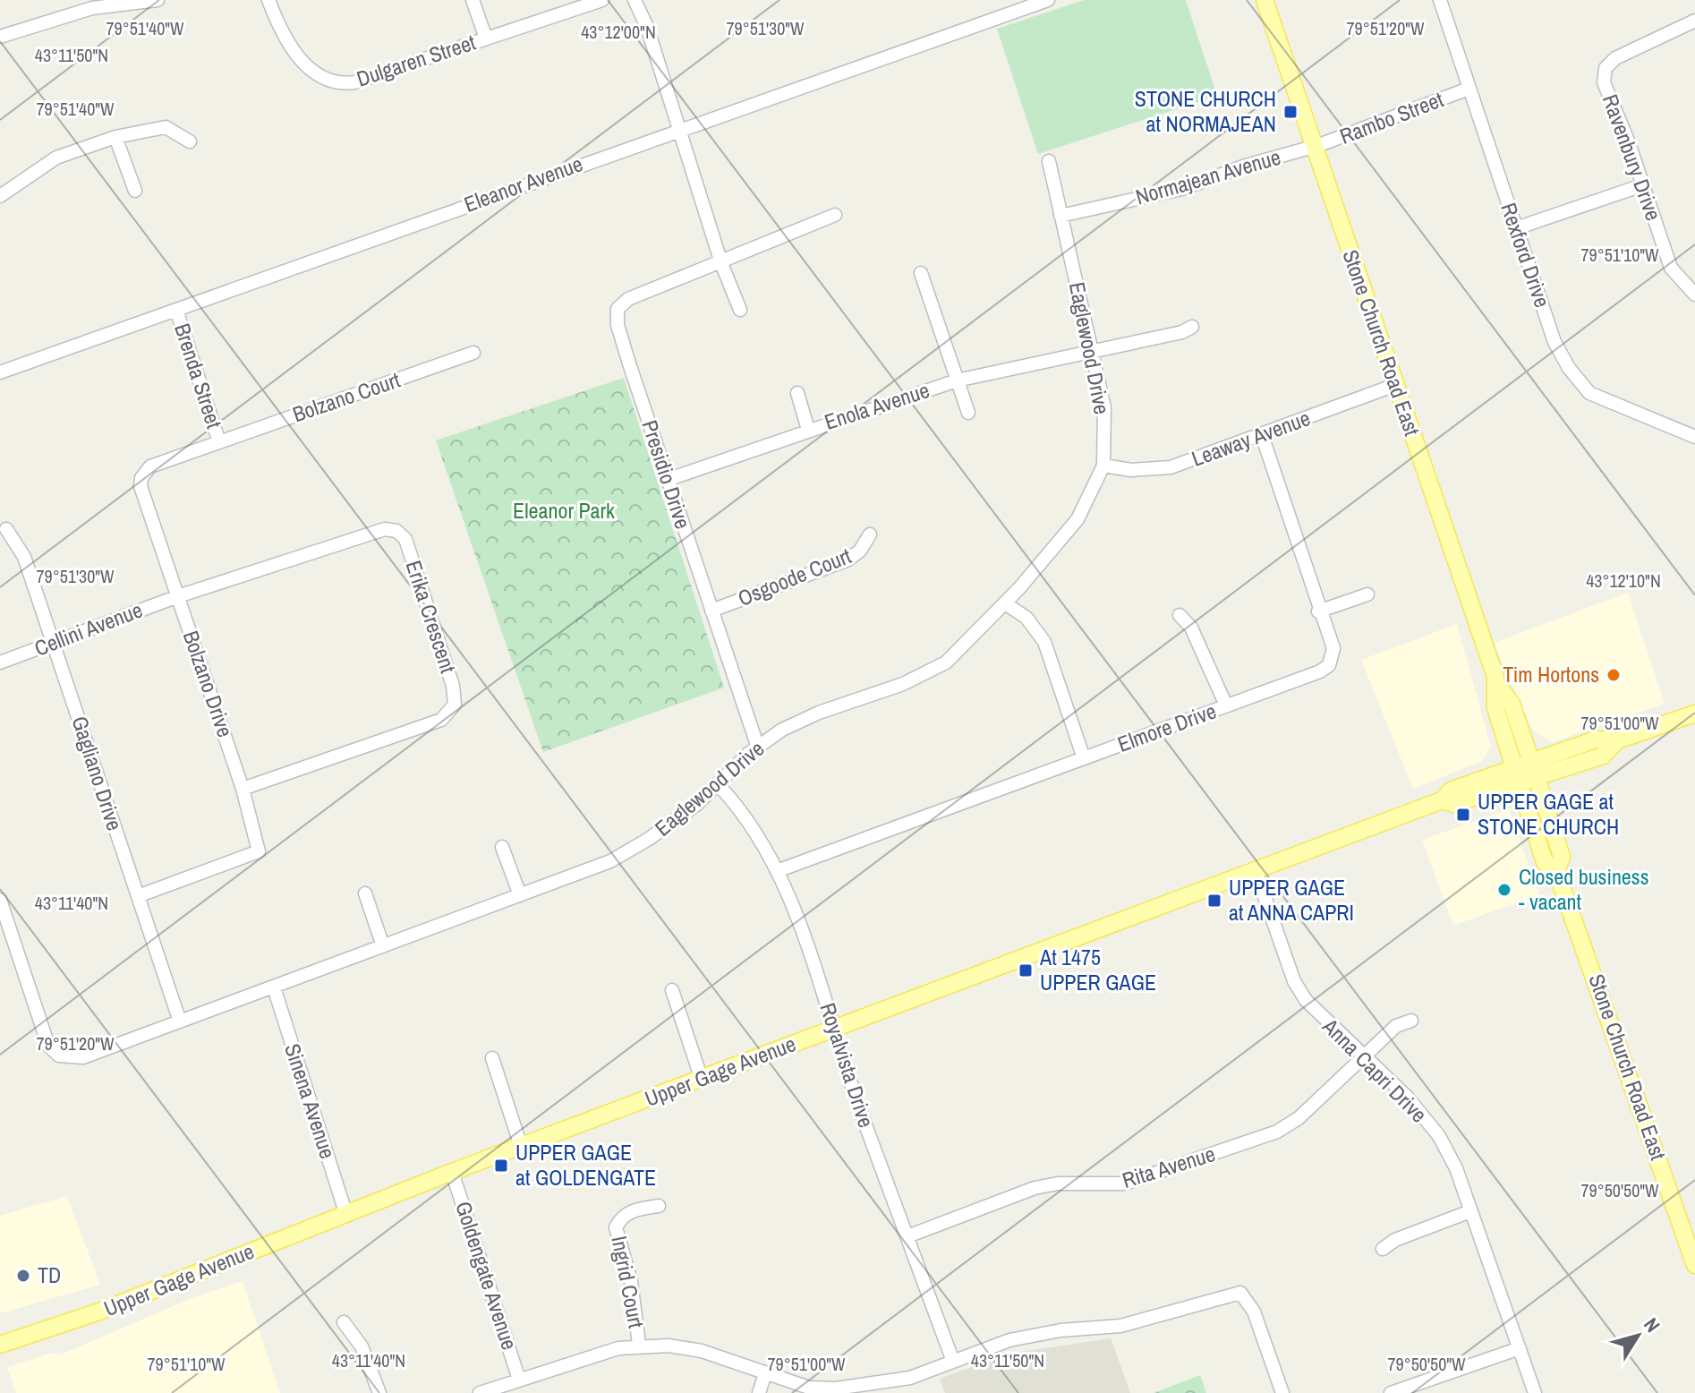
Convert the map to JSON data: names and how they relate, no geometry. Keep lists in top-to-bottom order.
{
  "streets": {
    "main road": ["Stone Church Road East", "Upper Gage Avenue"],
    "street": [
      "Dulgaren Street",
      "Rambo Street",
      "Ravenbury Drive",
      "Normajean Avenue",
      "Eleanor Avenue",
      "Rexford Drive",
      "Eaglewood Drive",
      "Brenda Street",
      "Bolzano Court",
      "Enola Avenue",
      "Leaway Avenue",
      "Presidio Drive",
      "Osgoode Court",
      "Erika Crescent",
      "Cellini Avenue",
      "Bolzano Drive",
      "Elmore Drive",
      "Gagliano Drive",
      "Royalvista Drive",
      "Anna Capri Drive",
      "Sinena Avenue",
      "Rita Avenue",
      "Goldengate Avenue",
      "Ingrid Court"
    ]
  },
  "crossings": [
    ["Rambo Street", "Normajean Avenue"],
    ["Rambo Street", "Rexford Drive"],
    ["Rambo Street", "Stone Church Road East"],
    ["Normajean Avenue", "Stone Church Road East"],
    ["Normajean Avenue", "Eaglewood Drive"],
    ["Eleanor Avenue", "Brenda Street"],
    ["Stone Church Road East", "Leaway Avenue"],
    ["Stone Church Road East", "Upper Gage Avenue"],
    ["Eaglewood Drive", "Enola Avenue"],
    ["Eaglewood Drive", "Leaway Avenue"],
    ["Eaglewood Drive", "Presidio Drive"],
    ["Eaglewood Drive", "Gagliano Drive"],
    ["Eaglewood Drive", "Royalvista Drive"],
    ["Eaglewood Drive", "Sinena Avenue"],
    ["Brenda Street", "Bolzano Court"],
    ["Brenda Street", "Bolzano Drive"],
    ["Bolzano Court", "Bolzano Drive"],
    ["Enola Avenue", "Presidio Drive"],
    ["Leaway Avenue", "Elmore Drive"],
    ["Presidio Drive", "Osgoode Court"],
    ["Erika Crescent", "Cellini Avenue"],
    ["Erika Crescent", "Bolzano Drive"],
    ["Cellini Avenue", "Bolzano Drive"],
    ["Cellini Avenue", "Gagliano Drive"],
    ["Bolzano Drive", "Gagliano Drive"],
    ["Elmore Drive", "Royalvista Drive"],
    ["Royalvista Drive", "Upper Gage Avenue"],
    ["Royalvista Drive", "Rita Avenue"],
    ["Anna Capri Drive", "Upper Gage Avenue"],
    ["Anna Capri Drive", "Rita Avenue"],
    ["Upper Gage Avenue", "Sinena Avenue"],
    ["Upper Gage Avenue", "Goldengate Avenue"]
  ],
  "parks": ["Eleanor Park"],
  "places": {
    "transit": [
      "STONE CHURCH at NORMAJEAN",
      "UPPER GAGE at STONE CHURCH",
      "UPPER GAGE at ANNA CAPRI",
      "At 1475 UPPER GAGE",
      "UPPER GAGE at GOLDENGATE"
    ],
    "other": ["Tim Hortons", "Closed business - vacant", "TD"]
  },
  "north": "top right",
  "coordinates": [
    "79°51'40\"W",
    "79°51'30\"W",
    "79°51'20\"W",
    "43°12'00\"N",
    "43°11'50\"N",
    "79°51'10\"W",
    "43°12'10\"N",
    "79°51'00\"W",
    "43°11'40\"N",
    "79°50'50\"W"
  ]
}
